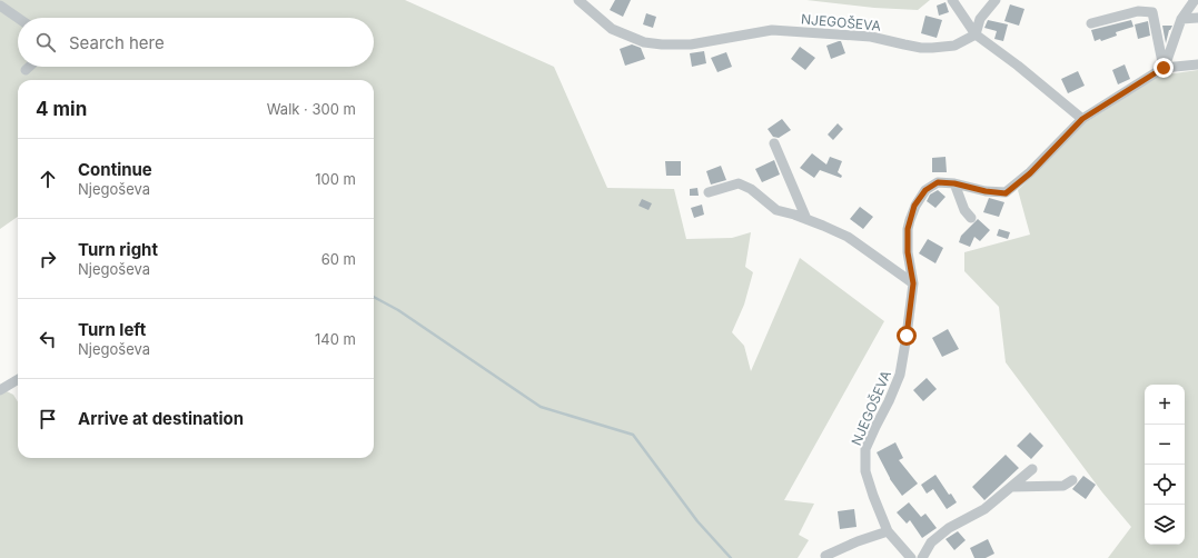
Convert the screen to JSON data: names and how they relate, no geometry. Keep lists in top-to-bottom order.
{
  "streets": {
    "street": ["NJEGOŠEVA"]
  },
  "page": {
    "search": "Search here",
    "heading": ["4 min", "Walk · 300 m"],
    "list": [
      ["Continue", "Njegoševa", "100 m"],
      ["Turn right", "Njegoševa", "60 m"],
      ["Turn left", "Njegoševa", "140 m"],
      "Arrive at destination"
    ],
    "map_buttons": ["+", "−"]
  }
}
